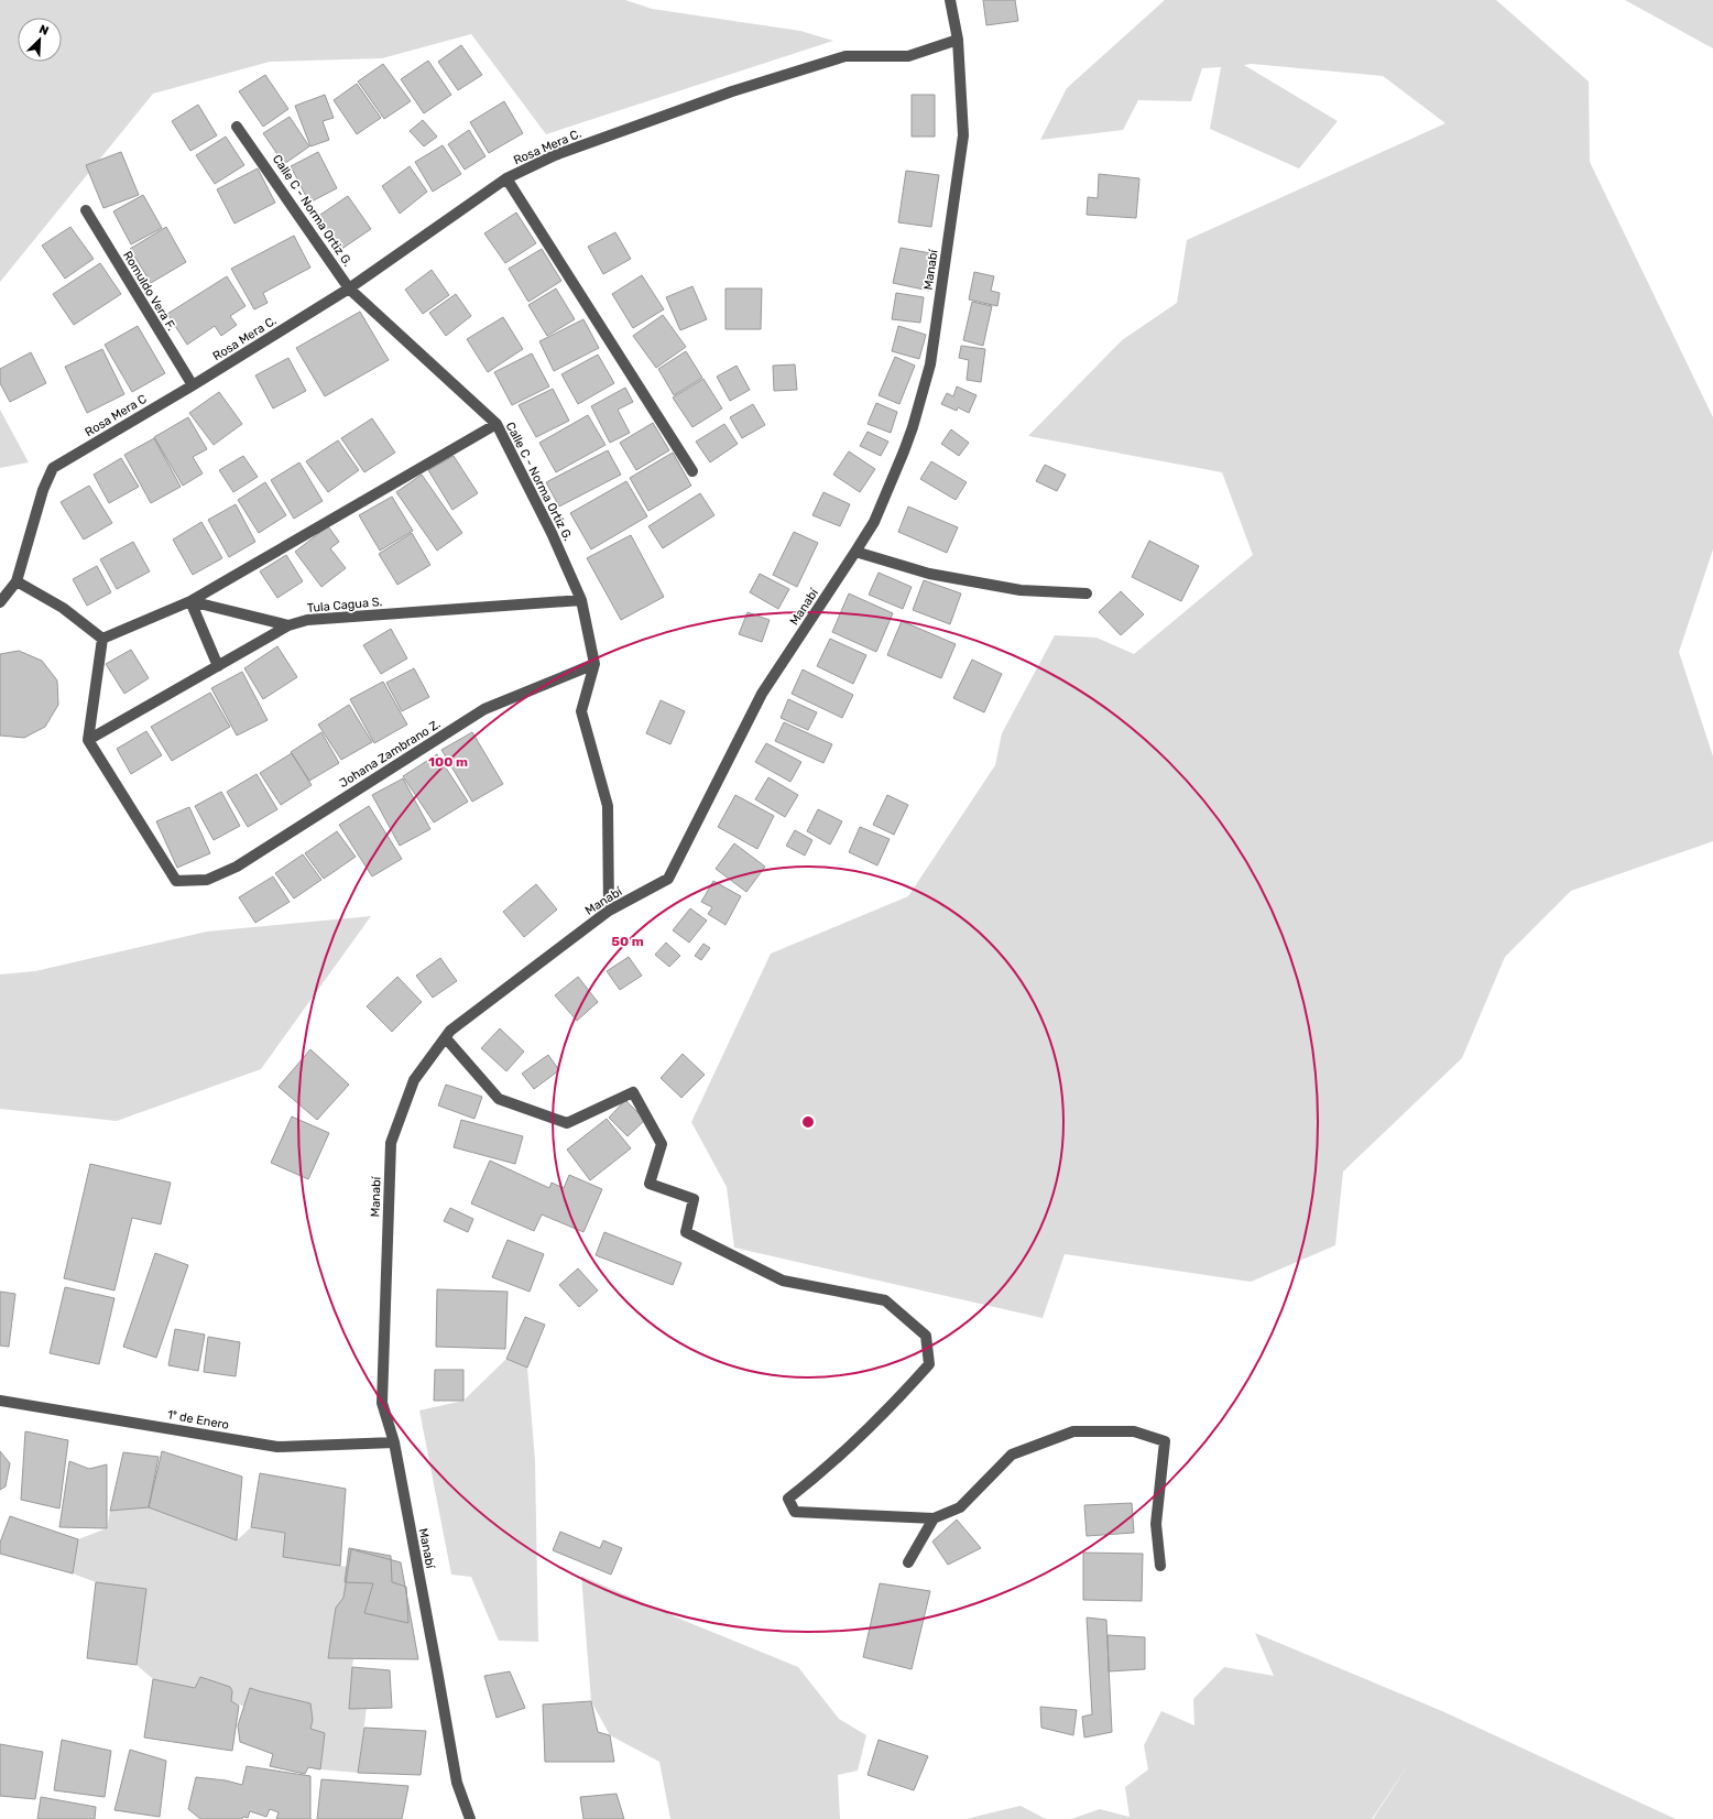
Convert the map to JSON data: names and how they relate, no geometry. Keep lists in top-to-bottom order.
{
  "streets": {
    "street": [
      "Rosa Mera C.",
      "Calle C - Norma Ortiz G.",
      "Manabí",
      "Romuldo Vera F.",
      "Rosa Mera C",
      "Tula Cagua S.",
      "Johana Zambrano Z.",
      "1º de Enero"
    ]
  },
  "crossings": [
    ["Rosa Mera C.", "Calle C - Norma Ortiz G."],
    ["Rosa Mera C.", "Manabí"],
    ["Rosa Mera C.", "Romuldo Vera F."],
    ["Rosa Mera C.", "Rosa Mera C"],
    ["Calle C - Norma Ortiz G.", "Manabí"],
    ["Calle C - Norma Ortiz G.", "Tula Cagua S."],
    ["Calle C - Norma Ortiz G.", "Johana Zambrano Z."],
    ["Manabí", "1º de Enero"],
    ["Romuldo Vera F.", "Rosa Mera C"],
    ["Tula Cagua S.", "Johana Zambrano Z."]
  ],
  "north": "top right",
  "rings": ["100 m", "50 m"]
}
